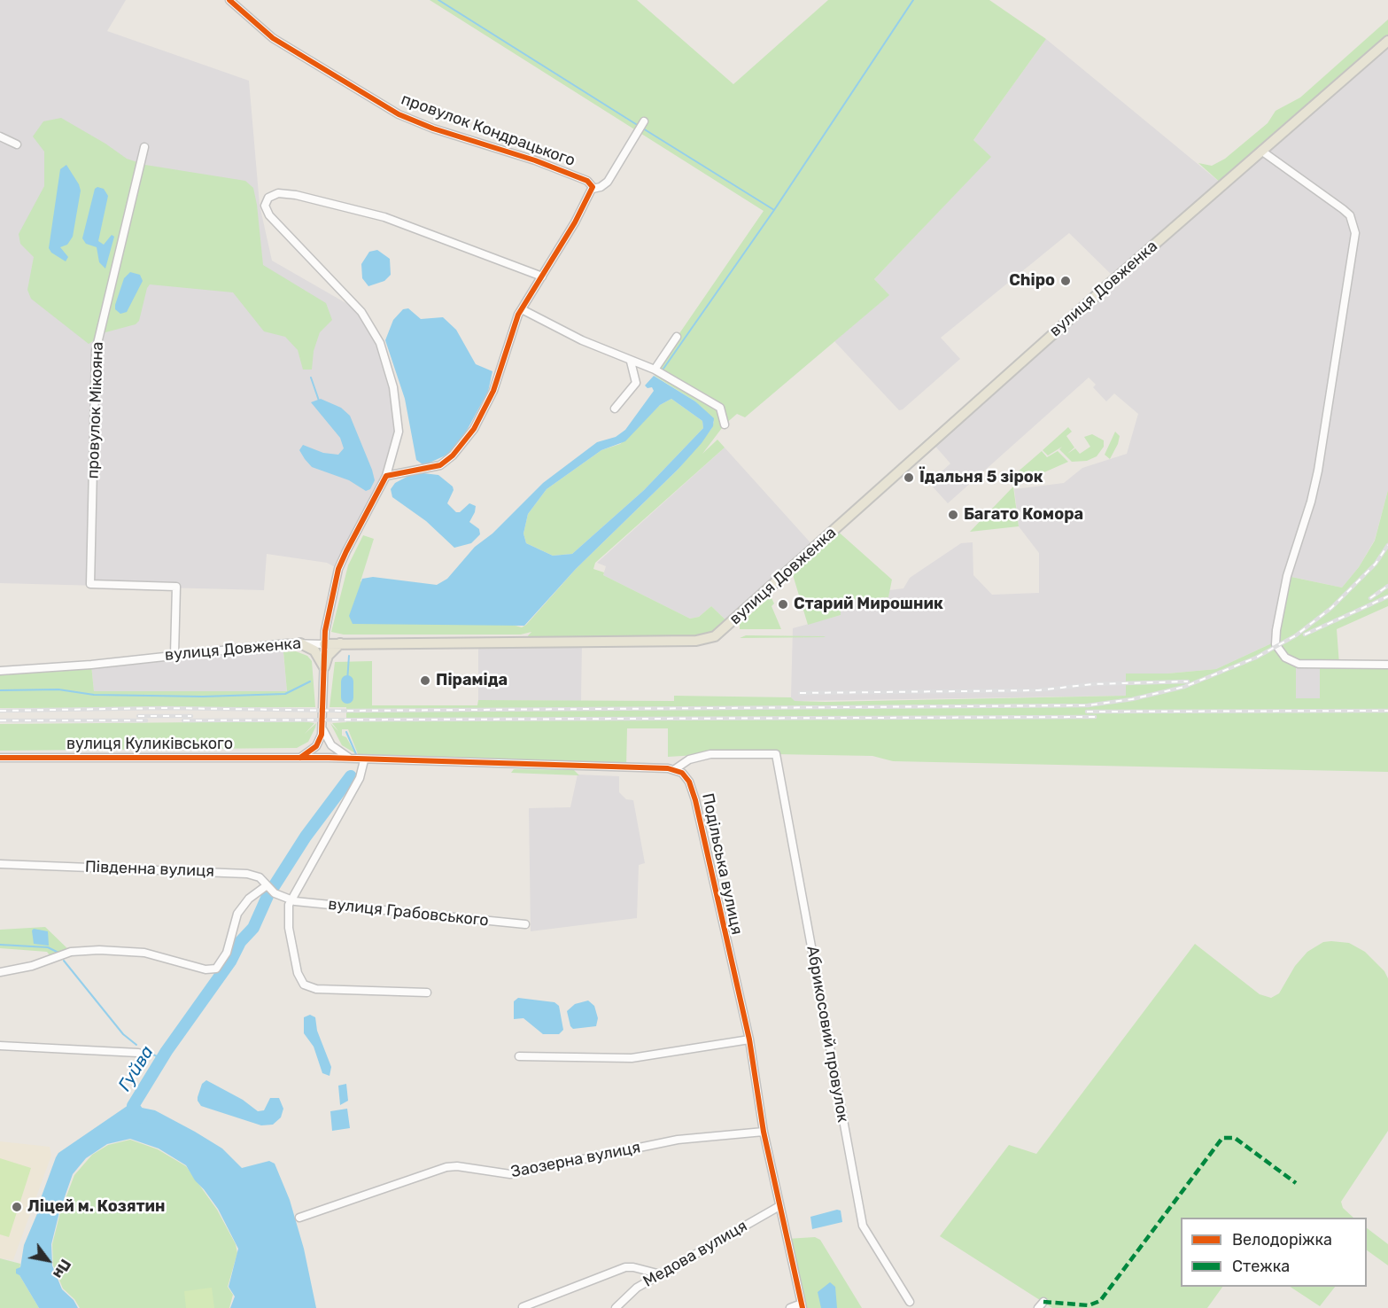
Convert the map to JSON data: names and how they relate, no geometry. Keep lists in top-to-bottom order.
{
  "streets": {
    "main road": ["вулиця Довженка"],
    "street": [
      "провулок Кондрацького",
      "провулок Мікояна",
      "вулиця Куликівського",
      "Подільська вулиця",
      "Південна вулиця",
      "вулиця Грабовського",
      "Абрикосовий провулок",
      "Заозерна вулиця",
      "Медова вулиця"
    ]
  },
  "crossings": [
    ["вулиця Довженка", "провулок Мікояна"],
    ["Подільська вулиця", "Абрикосовий провулок"],
    ["Подільська вулиця", "Заозерна вулиця"],
    ["Подільська вулиця", "Медова вулиця"],
    ["Південна вулиця", "вулиця Грабовського"]
  ],
  "water": ["Гуйва"],
  "places": [
    "Chipo",
    "Їдальня 5 зірок",
    "Багато Комора",
    "Старий Мирошник",
    "Піраміда",
    "Ліцей м. Козятин"
  ],
  "legend": ["Велодоріжка", "Стежка"],
  "north": "bottom right"
}
